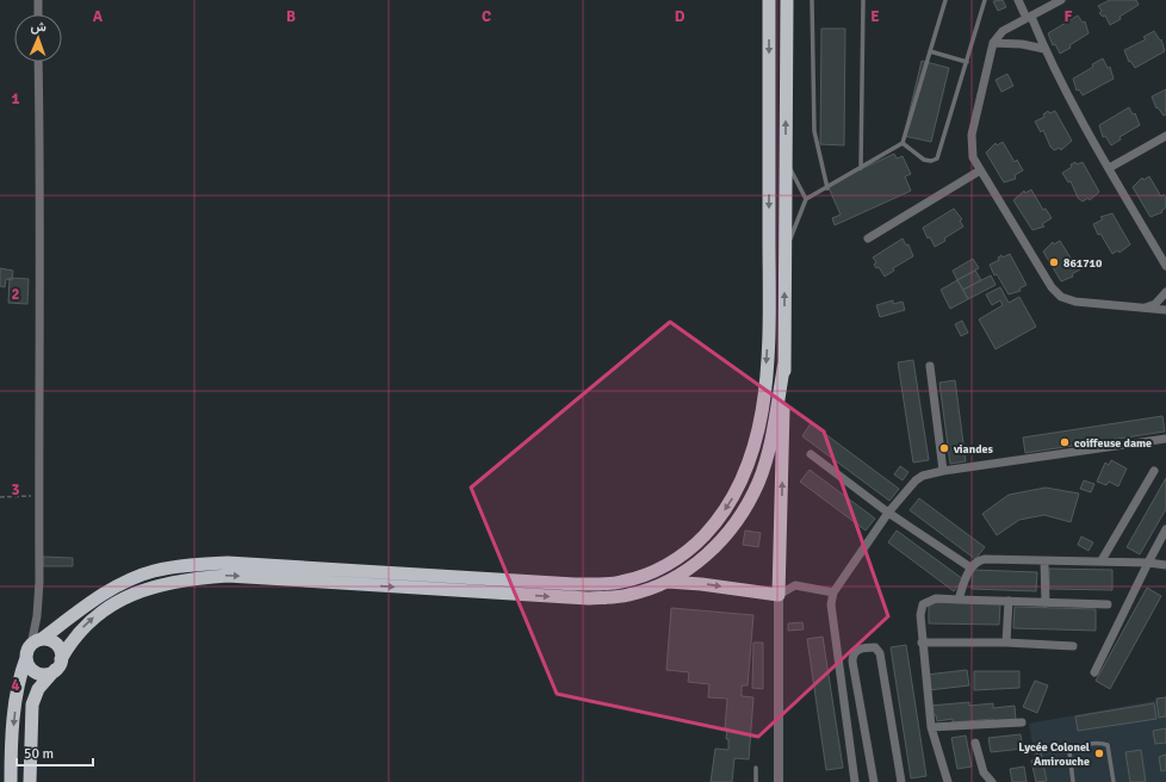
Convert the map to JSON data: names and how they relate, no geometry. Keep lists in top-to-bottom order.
{
  "places": [
    "861710",
    "coiffeuse dame",
    "viandes",
    "Lycée Colonel Amirouche"
  ],
  "scale_bar": "50 m",
  "north": "top",
  "grid": {
    "columns": [
      "A",
      "B",
      "C",
      "D",
      "E",
      "F"
    ],
    "rows": [
      "1",
      "2",
      "3",
      "4"
    ]
  }
}
